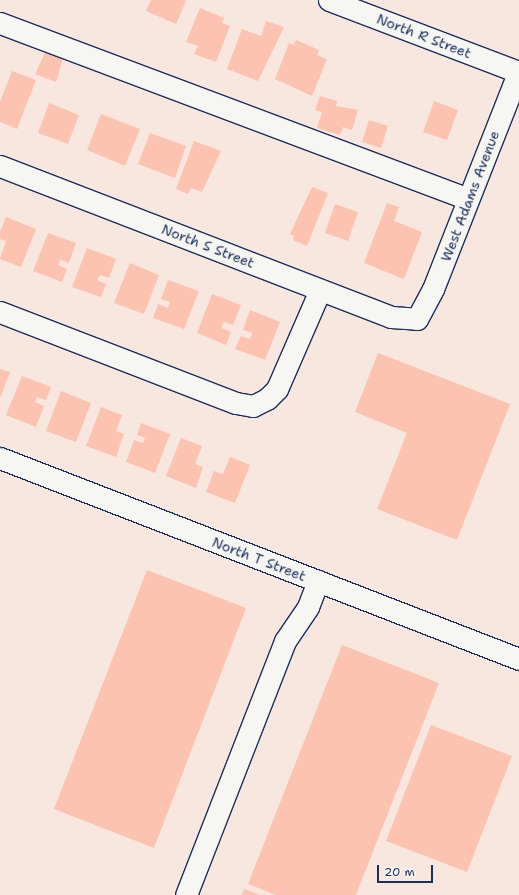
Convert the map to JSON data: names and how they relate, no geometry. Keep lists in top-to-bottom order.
{
  "streets": {
    "street": [
      "North R Street",
      "West Adams Avenue",
      "North S Street",
      "North T Street"
    ]
  },
  "crossings": [
    ["North R Street", "West Adams Avenue"],
    ["West Adams Avenue", "North S Street"]
  ],
  "scale_bar": "20 m"
}
